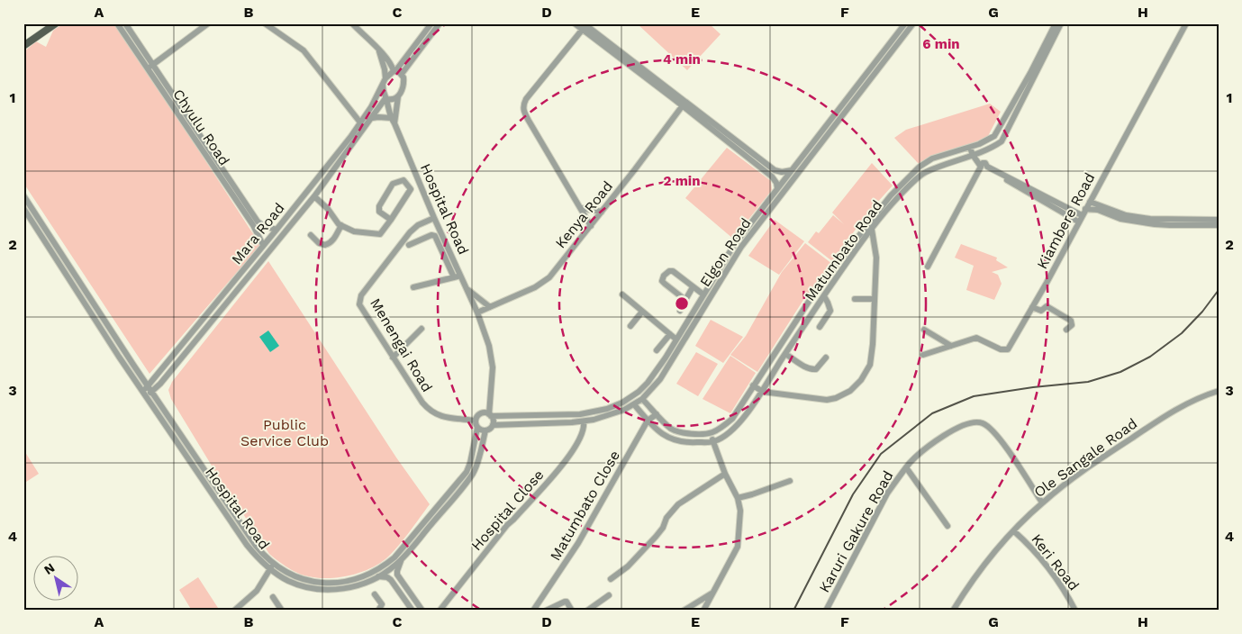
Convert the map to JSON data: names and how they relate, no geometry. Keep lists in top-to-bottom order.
{
  "streets": {
    "street": [
      "Chyulu Road",
      "Hospital Road",
      "Kenya Road",
      "Kiambere Road",
      "Mara Road",
      "Matumbato Road",
      "Elgon Road",
      "Menengai Road",
      "Ole Sangale Road",
      "Matumbato Close",
      "Hospital Close",
      "Karuri Gakure Road",
      "Keri Road"
    ]
  },
  "crossings": [
    ["Chyulu Road", "Mara Road"],
    ["Hospital Road", "Kenya Road"],
    ["Hospital Road", "Mara Road"],
    ["Hospital Road", "Elgon Road"],
    ["Hospital Road", "Menengai Road"],
    ["Elgon Road", "Menengai Road"],
    ["Elgon Road", "Hospital Close"],
    ["Ole Sangale Road", "Karuri Gakure Road"],
    ["Ole Sangale Road", "Keri Road"]
  ],
  "parks": ["Public Service Club"],
  "north": "top left",
  "grid": {
    "columns": [
      "A",
      "B",
      "C",
      "D",
      "E",
      "F",
      "G",
      "H"
    ],
    "rows": [
      "1",
      "2",
      "3",
      "4"
    ]
  },
  "rings": ["6 min", "4 min", "2 min"]
}
